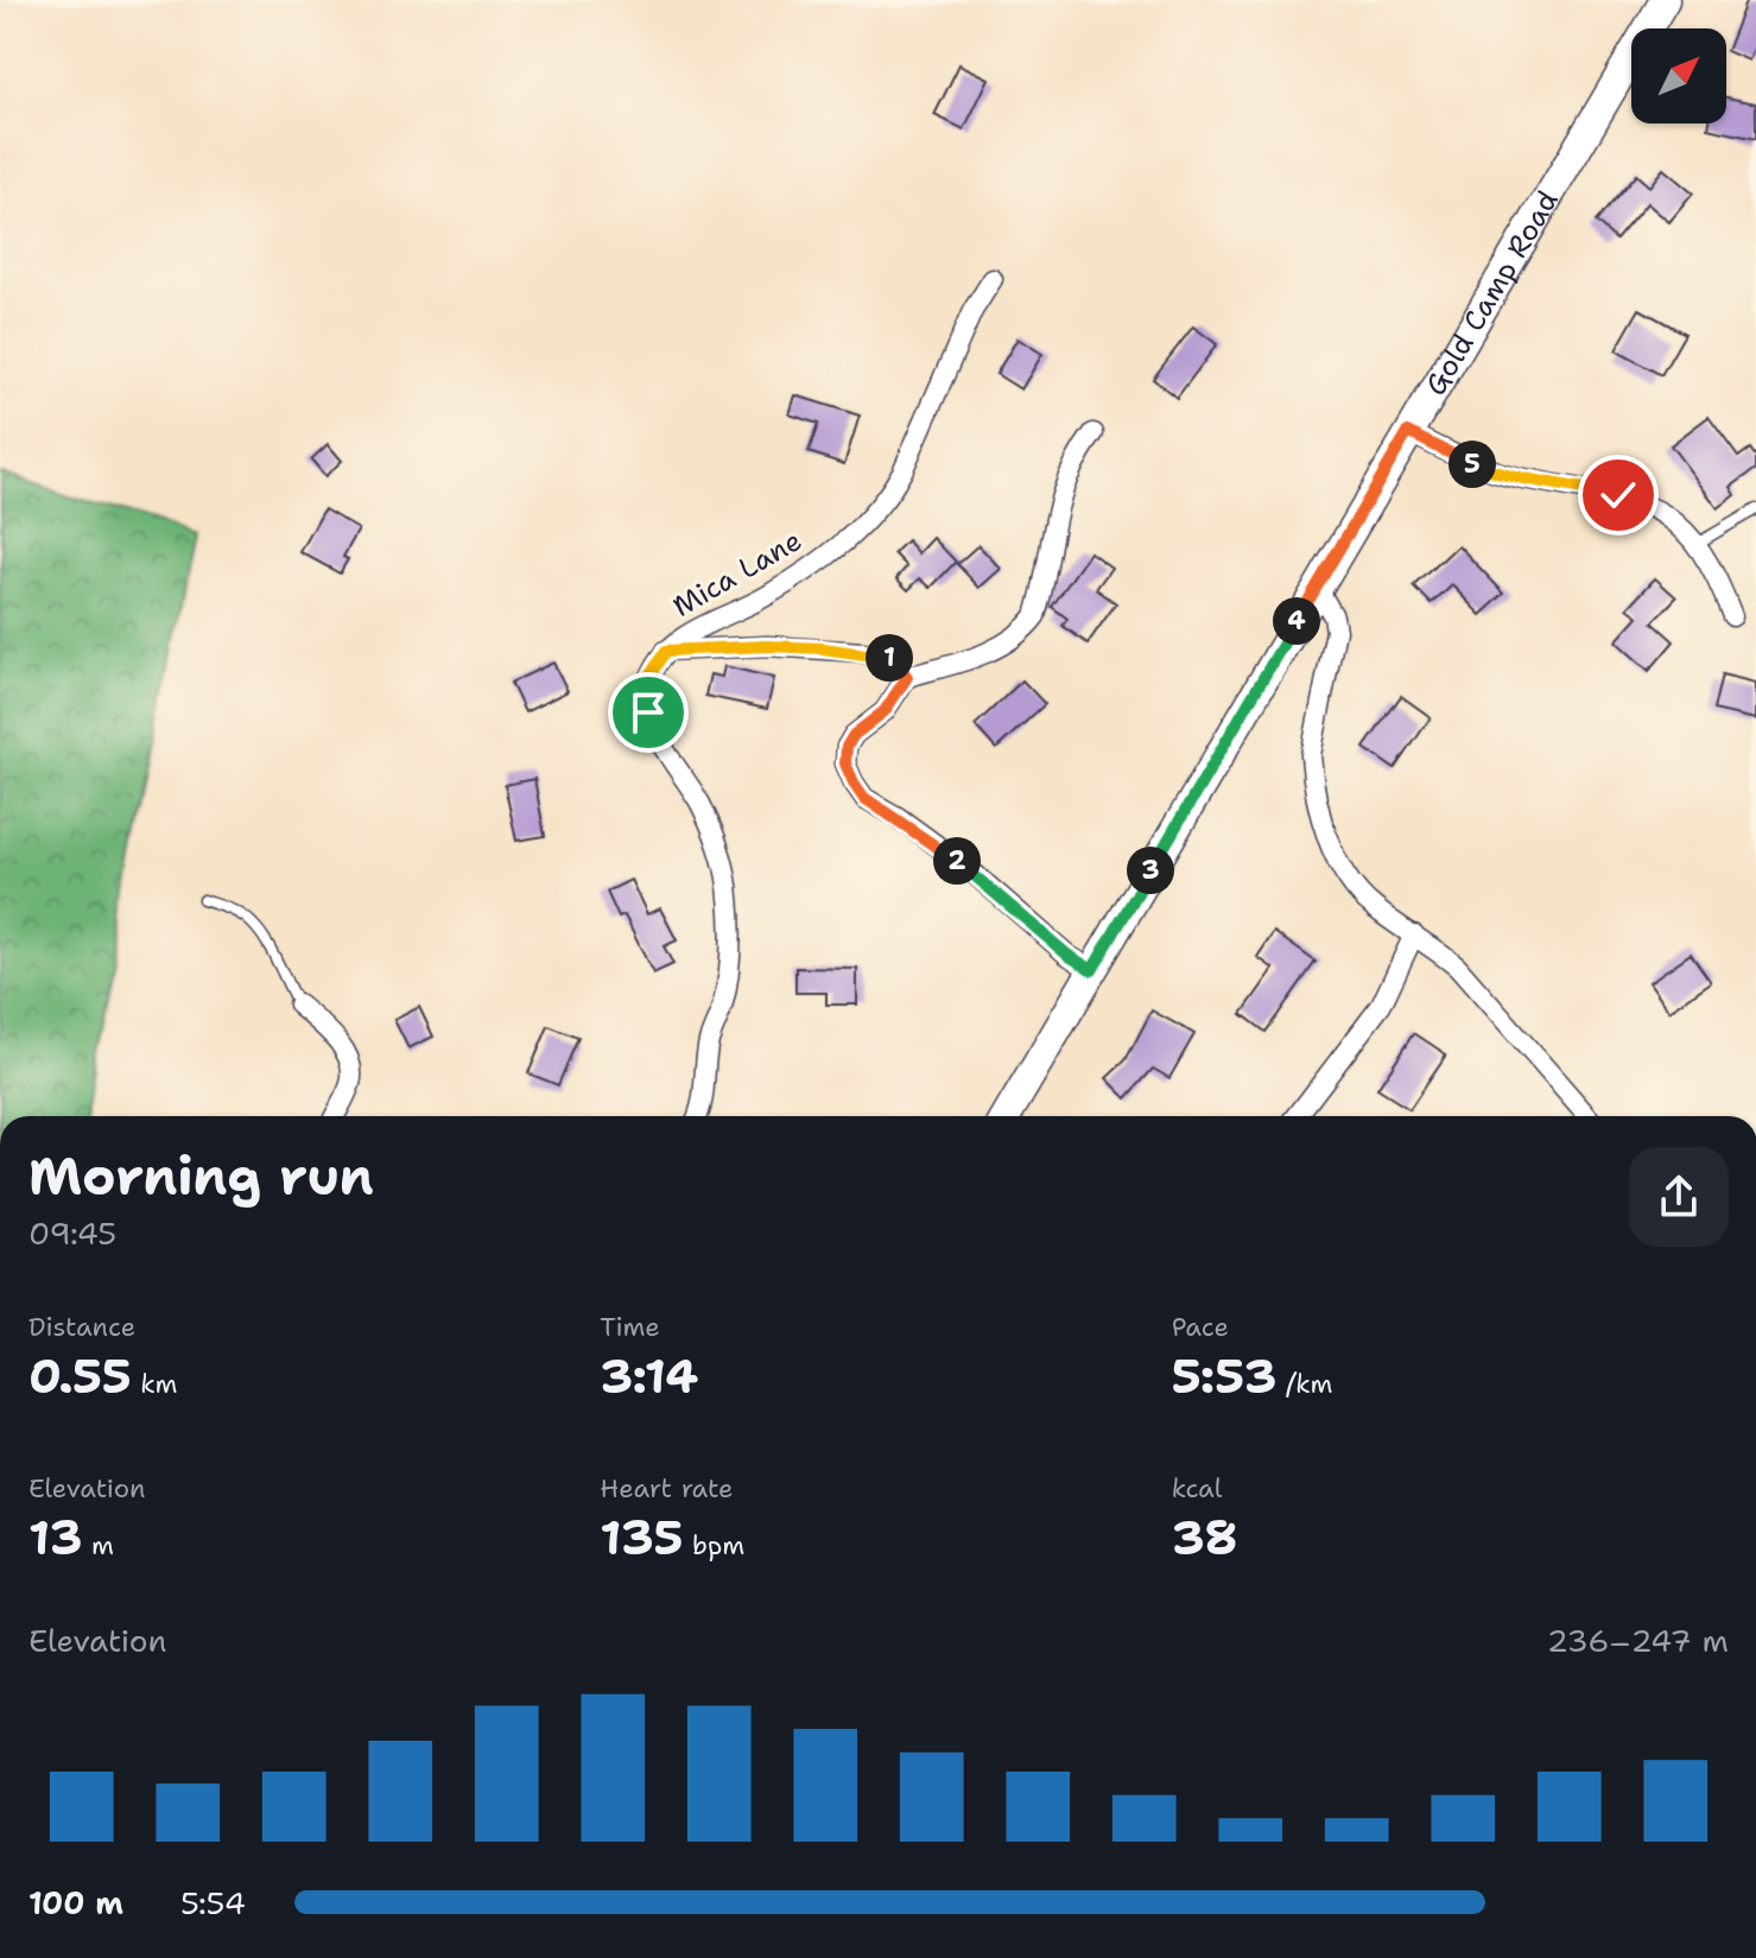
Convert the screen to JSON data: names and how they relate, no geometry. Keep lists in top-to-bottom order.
{
  "streets": {
    "street": ["Gold Camp Road", "Mica Lane"]
  },
  "north": "top right",
  "page": {
    "pins": [
      "5",
      "4",
      "1",
      "2",
      "3"
    ],
    "heading": ["Morning run", "09:45"],
    "stats": [
      ["Distance", "0.55 km"],
      ["Time", "3:14"],
      ["Pace", "5:53 /km"],
      ["Elevation", "13 m"],
      ["Heart rate", "135 bpm"],
      ["kcal", "38"]
    ],
    "chart": ["Elevation", "236–247 m"],
    "list": [
      {
        "name": "100 m",
        "note": "5:54"
      }
    ]
  }
}
